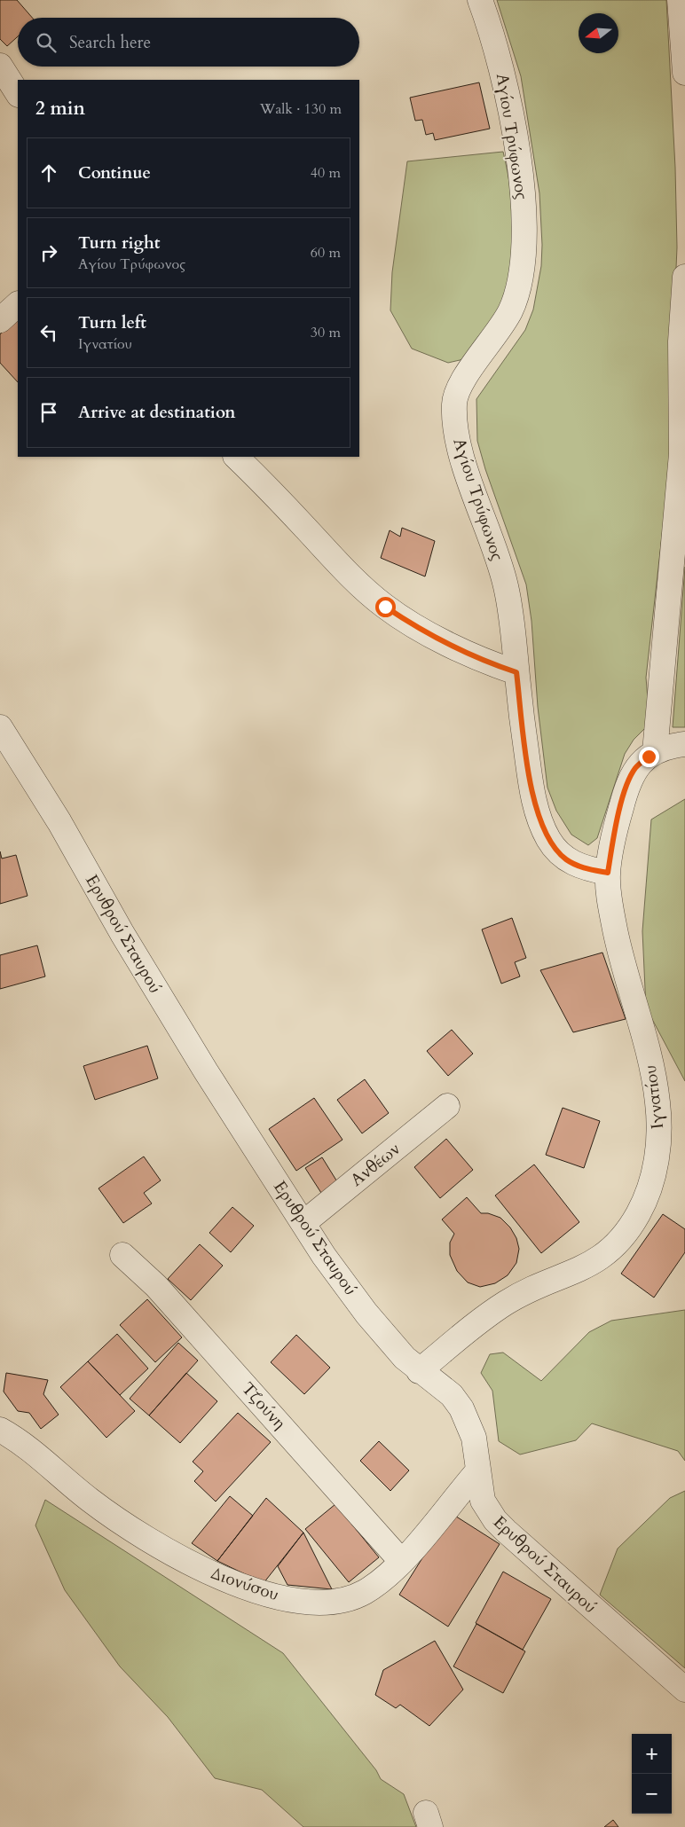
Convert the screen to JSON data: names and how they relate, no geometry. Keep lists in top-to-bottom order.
{
  "streets": {
    "street": [
      "Αγίου Τρύφωνος",
      "Ερυθρού Σταυρού",
      "Ιγνατίου",
      "Ανθέων",
      "Τζούνη",
      "Διονύσου"
    ]
  },
  "crossings": [
    ["Αγίου Τρύφωνος", "Ιγνατίου"],
    ["Ερυθρού Σταυρού", "Ιγνατίου"],
    ["Ερυθρού Σταυρού", "Ανθέων"],
    ["Ερυθρού Σταυρού", "Διονύσου"],
    ["Τζούνη", "Διονύσου"]
  ],
  "north": "left",
  "page": {
    "search": "Search here",
    "heading": ["2 min", "Walk · 130 m"],
    "list": [
      ["Continue", "40 m"],
      ["Turn right", "Αγίου Τρύφωνος", "60 m"],
      ["Turn left", "Ιγνατίου", "30 m"],
      "Arrive at destination"
    ],
    "map_buttons": ["+", "−"]
  }
}
